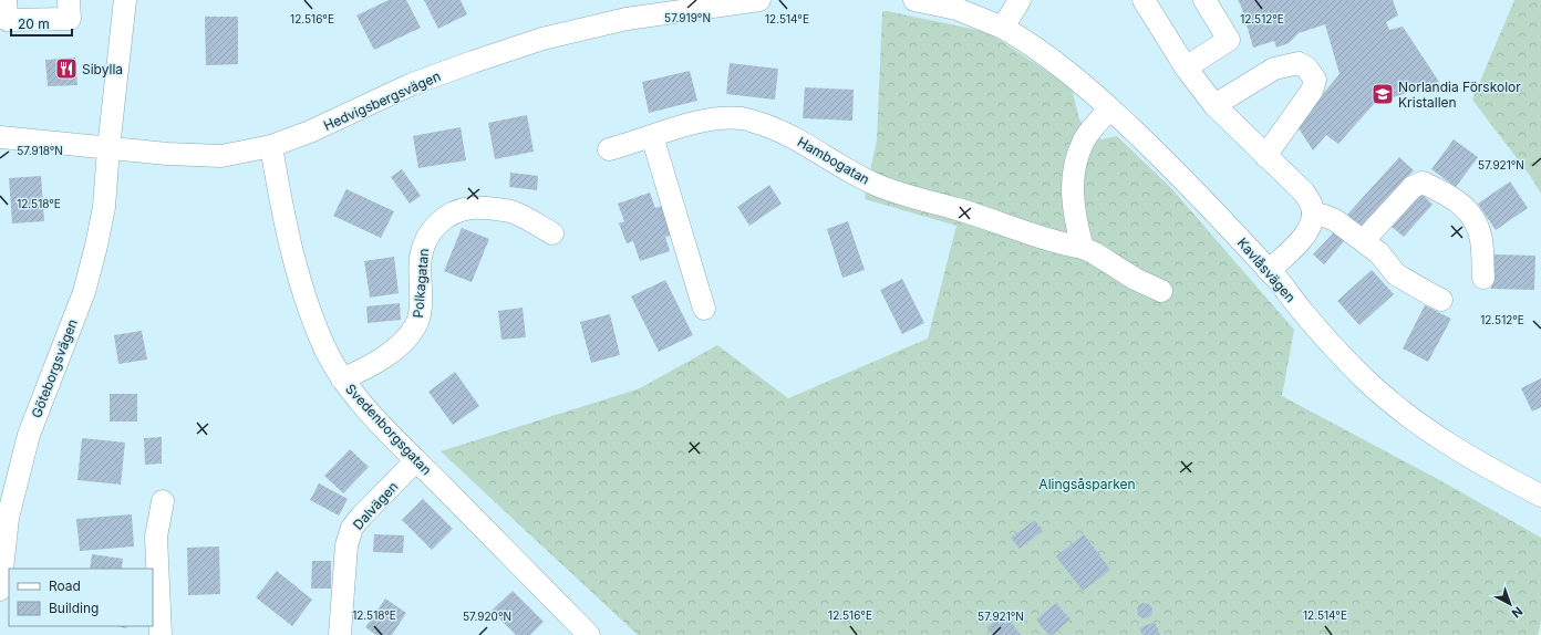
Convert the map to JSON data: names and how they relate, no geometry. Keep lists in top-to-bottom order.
{
  "streets": {
    "street": [
      "Hedvigsbergsvägen",
      "Hambogatan",
      "Kavlåsvägen",
      "Polkagatan",
      "Göteborgsvägen",
      "Svedenborgsgatan",
      "Dalvägen"
    ]
  },
  "crossings": [
    ["Hedvigsbergsvägen", "Göteborgsvägen"],
    ["Hedvigsbergsvägen", "Svedenborgsgatan"],
    ["Polkagatan", "Svedenborgsgatan"],
    ["Svedenborgsgatan", "Dalvägen"]
  ],
  "parks": ["Alingsåsparken"],
  "places": {
    "restaurant": ["Sibylla"],
    "school or university": ["Norlandia Förskolor Kristallen"]
  },
  "legend": ["Road", "Building"],
  "scale_bar": "20 m",
  "north": "bottom right",
  "coordinates": [
    "57.919°N",
    "12.512°E",
    "12.516°E",
    "12.514°E",
    "57.918°N",
    "57.921°N",
    "12.518°E",
    "57.920°N"
  ]
}
